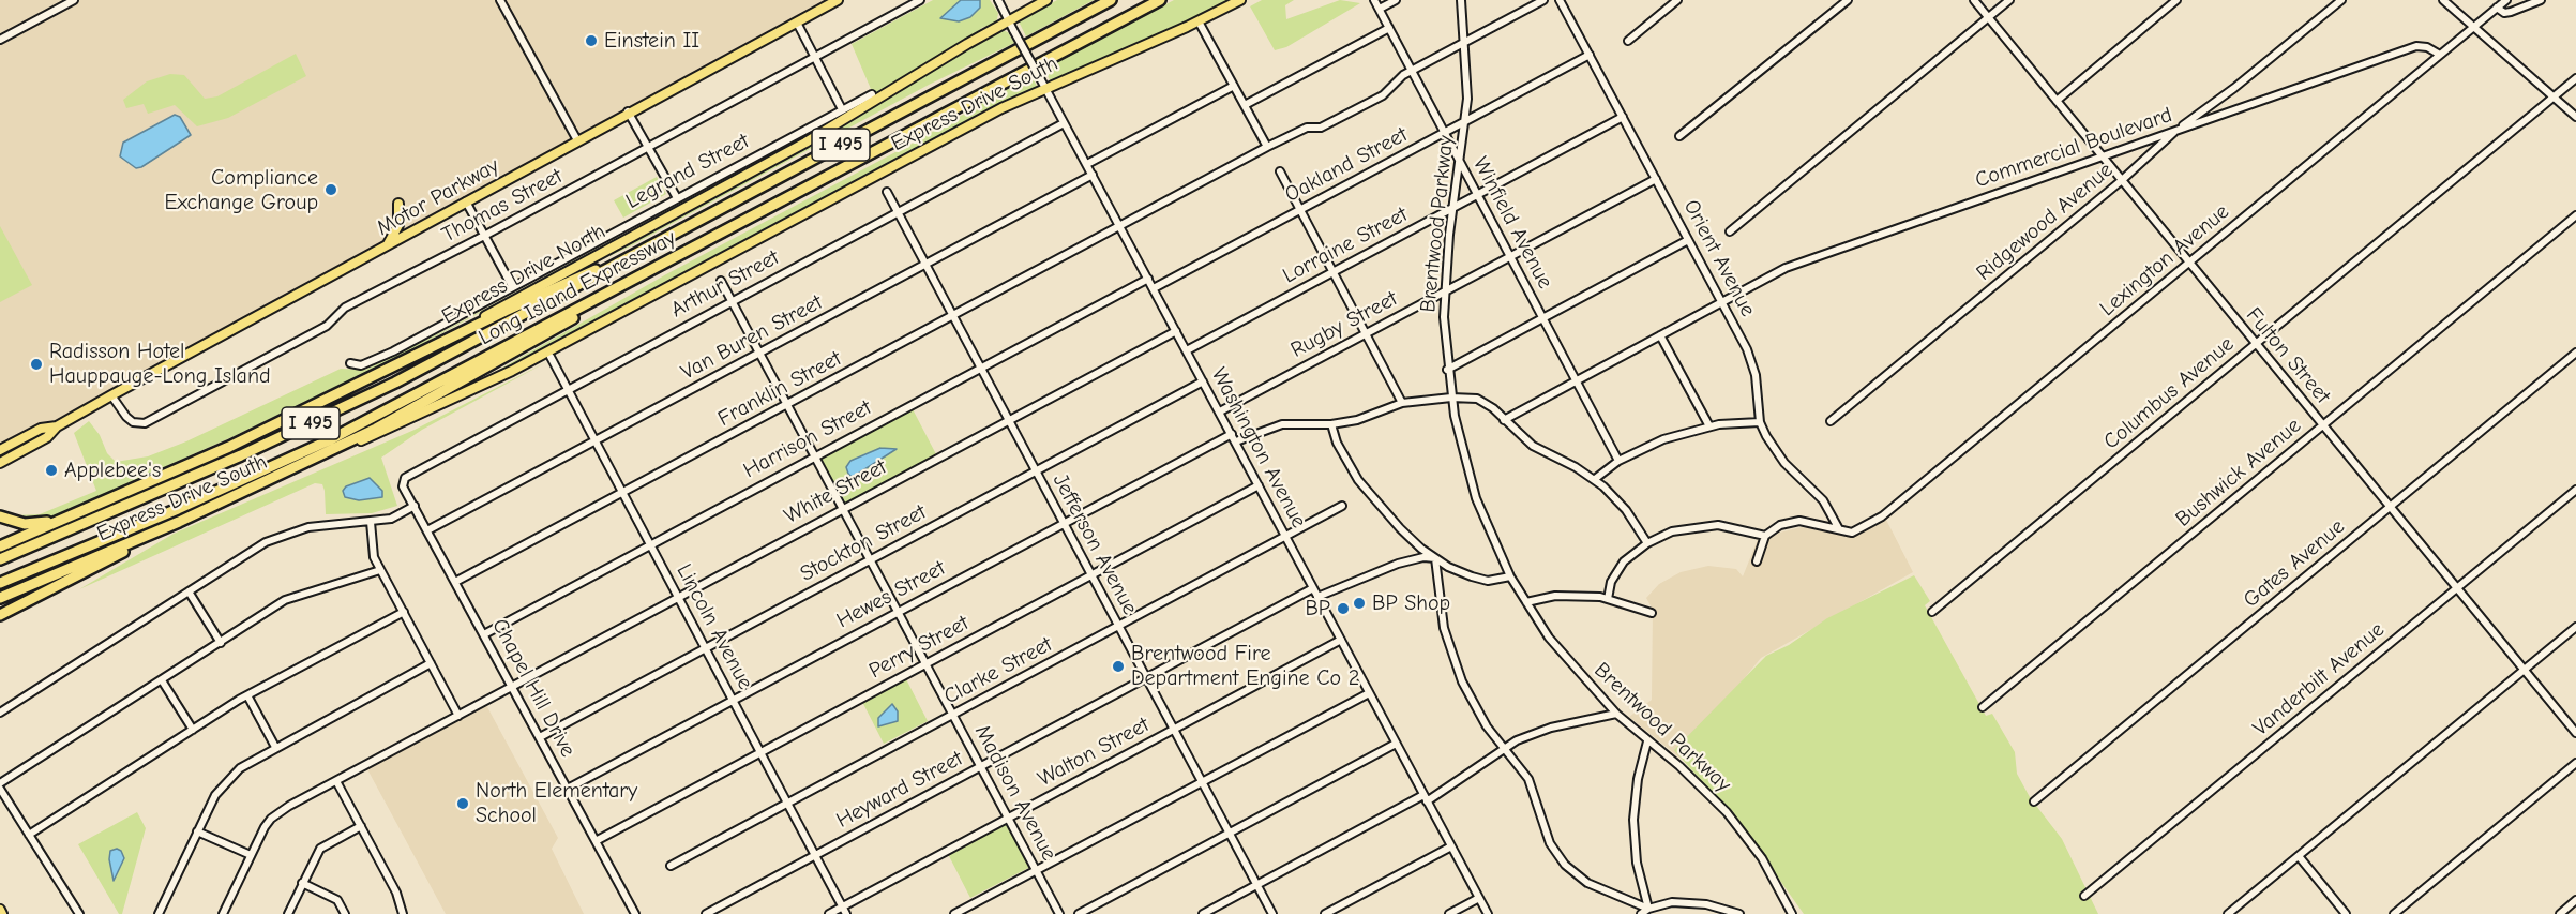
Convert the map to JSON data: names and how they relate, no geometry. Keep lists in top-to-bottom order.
{
  "streets": {
    "highway": [
      "Express Drive South",
      "I 495",
      "Express Drive North",
      "Long Island Expressway"
    ],
    "main road": ["Motor Parkway"],
    "street": [
      "Commercial Boulevard",
      "Oakland Street",
      "Legrand Street",
      "Thomas Street",
      "Ridgewood Avenue",
      "Winfield Avenue",
      "Brentwood Parkway",
      "Lorraine Street",
      "Orient Avenue",
      "Lexington Avenue",
      "Arthur Street",
      "Rugby Street",
      "Van Buren Street",
      "Fulton Street",
      "Franklin Street",
      "Columbus Avenue",
      "Harrison Street",
      "Washington Avenue",
      "Bushwick Avenue",
      "White Street",
      "Stockton Street",
      "Jefferson Avenue",
      "Gates Avenue",
      "Hewes Street",
      "Lincoln Avenue",
      "Perry Street",
      "Clarke Street",
      "Vanderbilt Avenue",
      "Chapel Hill Drive",
      "Walton Street",
      "Heyward Street",
      "Madison Avenue"
    ]
  },
  "crossings": [
    ["Express Drive South", "Washington Avenue"],
    ["Commercial Boulevard", "Ridgewood Avenue"],
    ["Commercial Boulevard", "Winfield Avenue"],
    ["Commercial Boulevard", "Orient Avenue"],
    ["Commercial Boulevard", "Lexington Avenue"],
    ["Commercial Boulevard", "Fulton Street"],
    ["Oakland Street", "Winfield Avenue"],
    ["Oakland Street", "Brentwood Parkway"],
    ["Oakland Street", "Orient Avenue"],
    ["Oakland Street", "Washington Avenue"],
    ["Motor Parkway", "Thomas Street"],
    ["Ridgewood Avenue", "Fulton Street"],
    ["Winfield Avenue", "Brentwood Parkway"],
    ["Winfield Avenue", "Lorraine Street"],
    ["Winfield Avenue", "Rugby Street"],
    ["Winfield Avenue", "Franklin Street"],
    ["Brentwood Parkway", "Lorraine Street"],
    ["Brentwood Parkway", "Rugby Street"],
    ["Brentwood Parkway", "Franklin Street"],
    ["Lorraine Street", "Orient Avenue"],
    ["Lorraine Street", "Washington Avenue"],
    ["Orient Avenue", "Lexington Avenue"],
    ["Orient Avenue", "Rugby Street"],
    ["Lexington Avenue", "Fulton Street"],
    ["Express Drive North", "Washington Avenue"],
    ["Arthur Street", "Washington Avenue"],
    ["Arthur Street", "Jefferson Avenue"],
    ["Arthur Street", "Lincoln Avenue"],
    ["Arthur Street", "Chapel Hill Drive"],
    ["Arthur Street", "Madison Avenue"],
    ["Rugby Street", "Washington Avenue"],
    ["Van Buren Street", "Washington Avenue"],
    ["Van Buren Street", "Jefferson Avenue"],
    ["Van Buren Street", "Lincoln Avenue"],
    ["Van Buren Street", "Chapel Hill Drive"],
    ["Van Buren Street", "Madison Avenue"],
    ["Fulton Street", "Columbus Avenue"],
    ["Fulton Street", "Bushwick Avenue"],
    ["Fulton Street", "Gates Avenue"],
    ["Fulton Street", "Vanderbilt Avenue"],
    ["Franklin Street", "Washington Avenue"],
    ["Franklin Street", "Jefferson Avenue"],
    ["Franklin Street", "Lincoln Avenue"],
    ["Franklin Street", "Chapel Hill Drive"],
    ["Franklin Street", "Madison Avenue"],
    ["Harrison Street", "Washington Avenue"],
    ["Harrison Street", "Jefferson Avenue"],
    ["Harrison Street", "Lincoln Avenue"],
    ["Harrison Street", "Chapel Hill Drive"],
    ["Harrison Street", "Madison Avenue"],
    ["Washington Avenue", "White Street"],
    ["Washington Avenue", "Stockton Street"],
    ["Washington Avenue", "Hewes Street"],
    ["Washington Avenue", "Perry Street"],
    ["Washington Avenue", "Clarke Street"],
    ["Washington Avenue", "Walton Street"],
    ["Washington Avenue", "Heyward Street"],
    ["White Street", "Jefferson Avenue"],
    ["White Street", "Lincoln Avenue"],
    ["White Street", "Chapel Hill Drive"],
    ["White Street", "Madison Avenue"],
    ["Stockton Street", "Jefferson Avenue"],
    ["Stockton Street", "Lincoln Avenue"],
    ["Stockton Street", "Chapel Hill Drive"],
    ["Stockton Street", "Madison Avenue"],
    ["Jefferson Avenue", "Hewes Street"],
    ["Jefferson Avenue", "Perry Street"],
    ["Jefferson Avenue", "Clarke Street"],
    ["Jefferson Avenue", "Walton Street"],
    ["Jefferson Avenue", "Heyward Street"],
    ["Hewes Street", "Lincoln Avenue"],
    ["Hewes Street", "Chapel Hill Drive"],
    ["Hewes Street", "Madison Avenue"],
    ["Lincoln Avenue", "Perry Street"],
    ["Lincoln Avenue", "Clarke Street"],
    ["Lincoln Avenue", "Walton Street"],
    ["Lincoln Avenue", "Heyward Street"],
    ["Perry Street", "Chapel Hill Drive"],
    ["Perry Street", "Madison Avenue"],
    ["Clarke Street", "Madison Avenue"],
    ["Walton Street", "Madison Avenue"],
    ["Heyward Street", "Madison Avenue"]
  ],
  "places": [
    "Einstein II",
    "Compliance Exchange Group",
    "Radisson Hotel Hauppauge-Long Island",
    "Applebee's",
    "BP Shop",
    "BP",
    "Brentwood Fire Department Engine Co 2",
    "North Elementary School"
  ]
}
